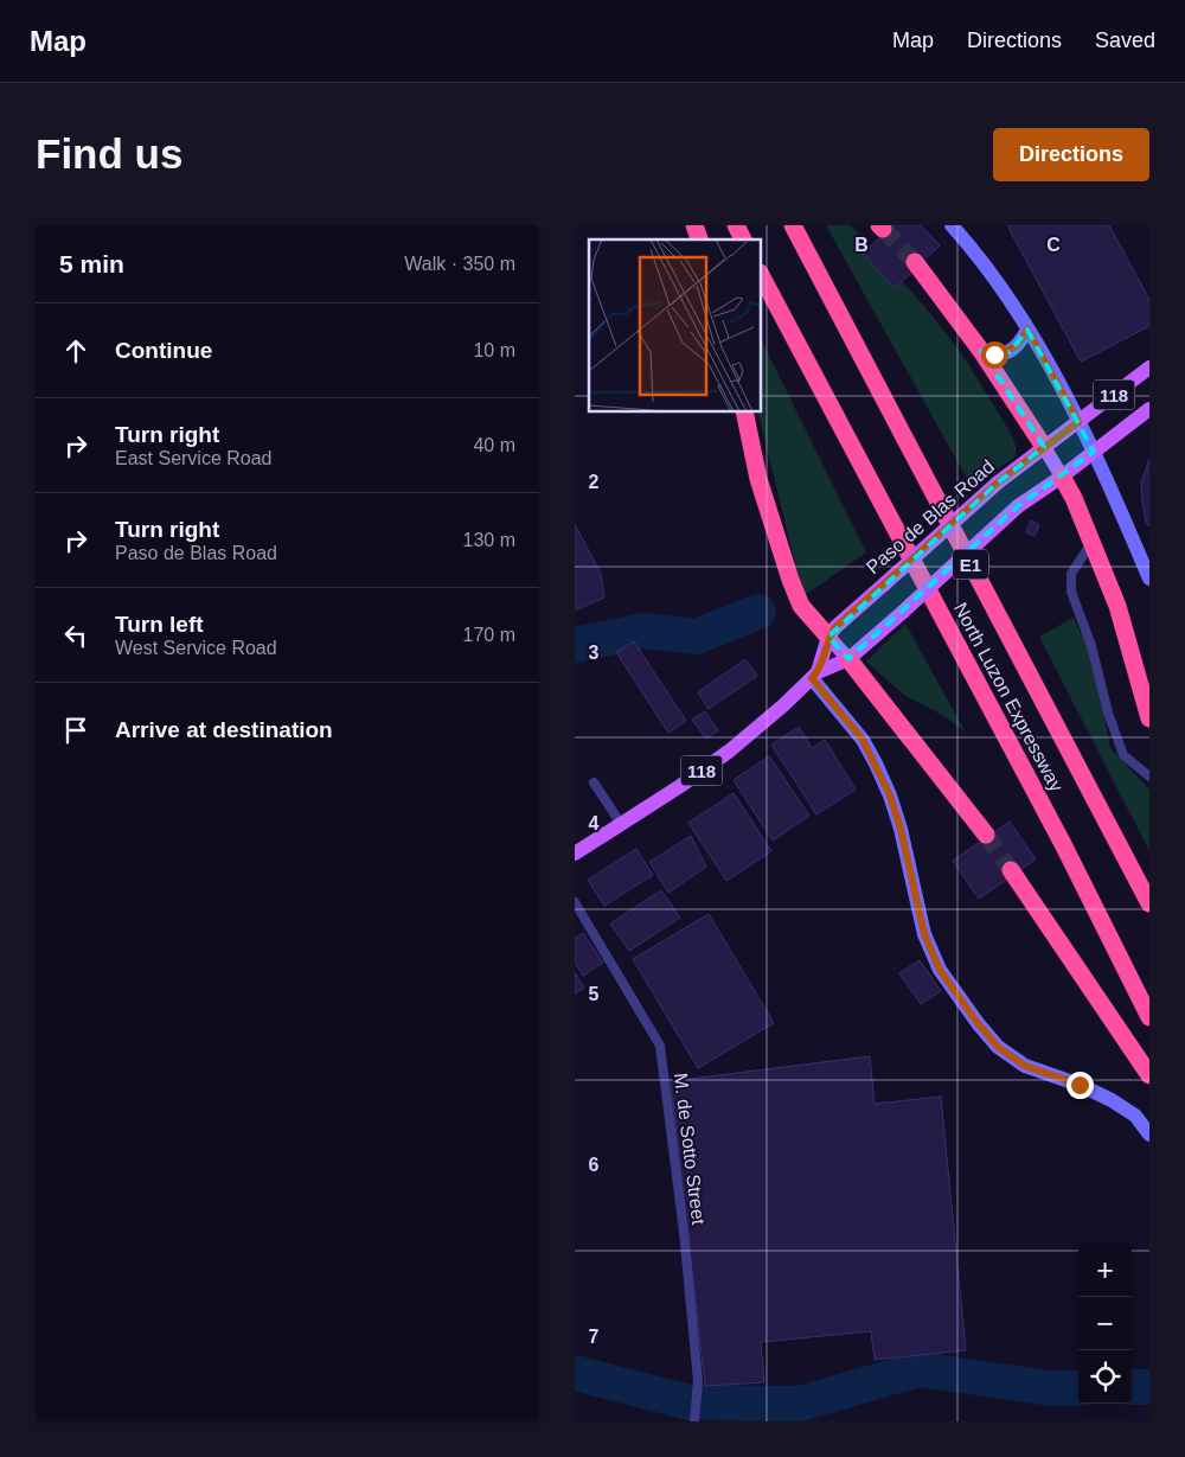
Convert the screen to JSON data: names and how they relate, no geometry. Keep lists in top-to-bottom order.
{
  "streets": {
    "highway": ["E1", "North Luzon Expressway"],
    "main road": ["118", "Paso de Blas Road"],
    "lane": ["M. de Sotto Street"]
  },
  "page": {
    "header": "Map",
    "nav": ["Map", "Directions", "Saved"],
    "buttons": "Directions",
    "title": "Find us",
    "heading": ["5 min", "Walk · 350 m"],
    "list": [
      ["Continue", "10 m"],
      ["Turn right", "East Service Road", "40 m"],
      ["Turn right", "Paso de Blas Road", "130 m"],
      ["Turn left", "West Service Road", "170 m"],
      "Arrive at destination"
    ],
    "map_buttons": ["+", "−"]
  },
  "grid": {
    "columns": ["B", "C"],
    "rows": [
      "2",
      "3",
      "4",
      "5",
      "6",
      "7"
    ]
  }
}
